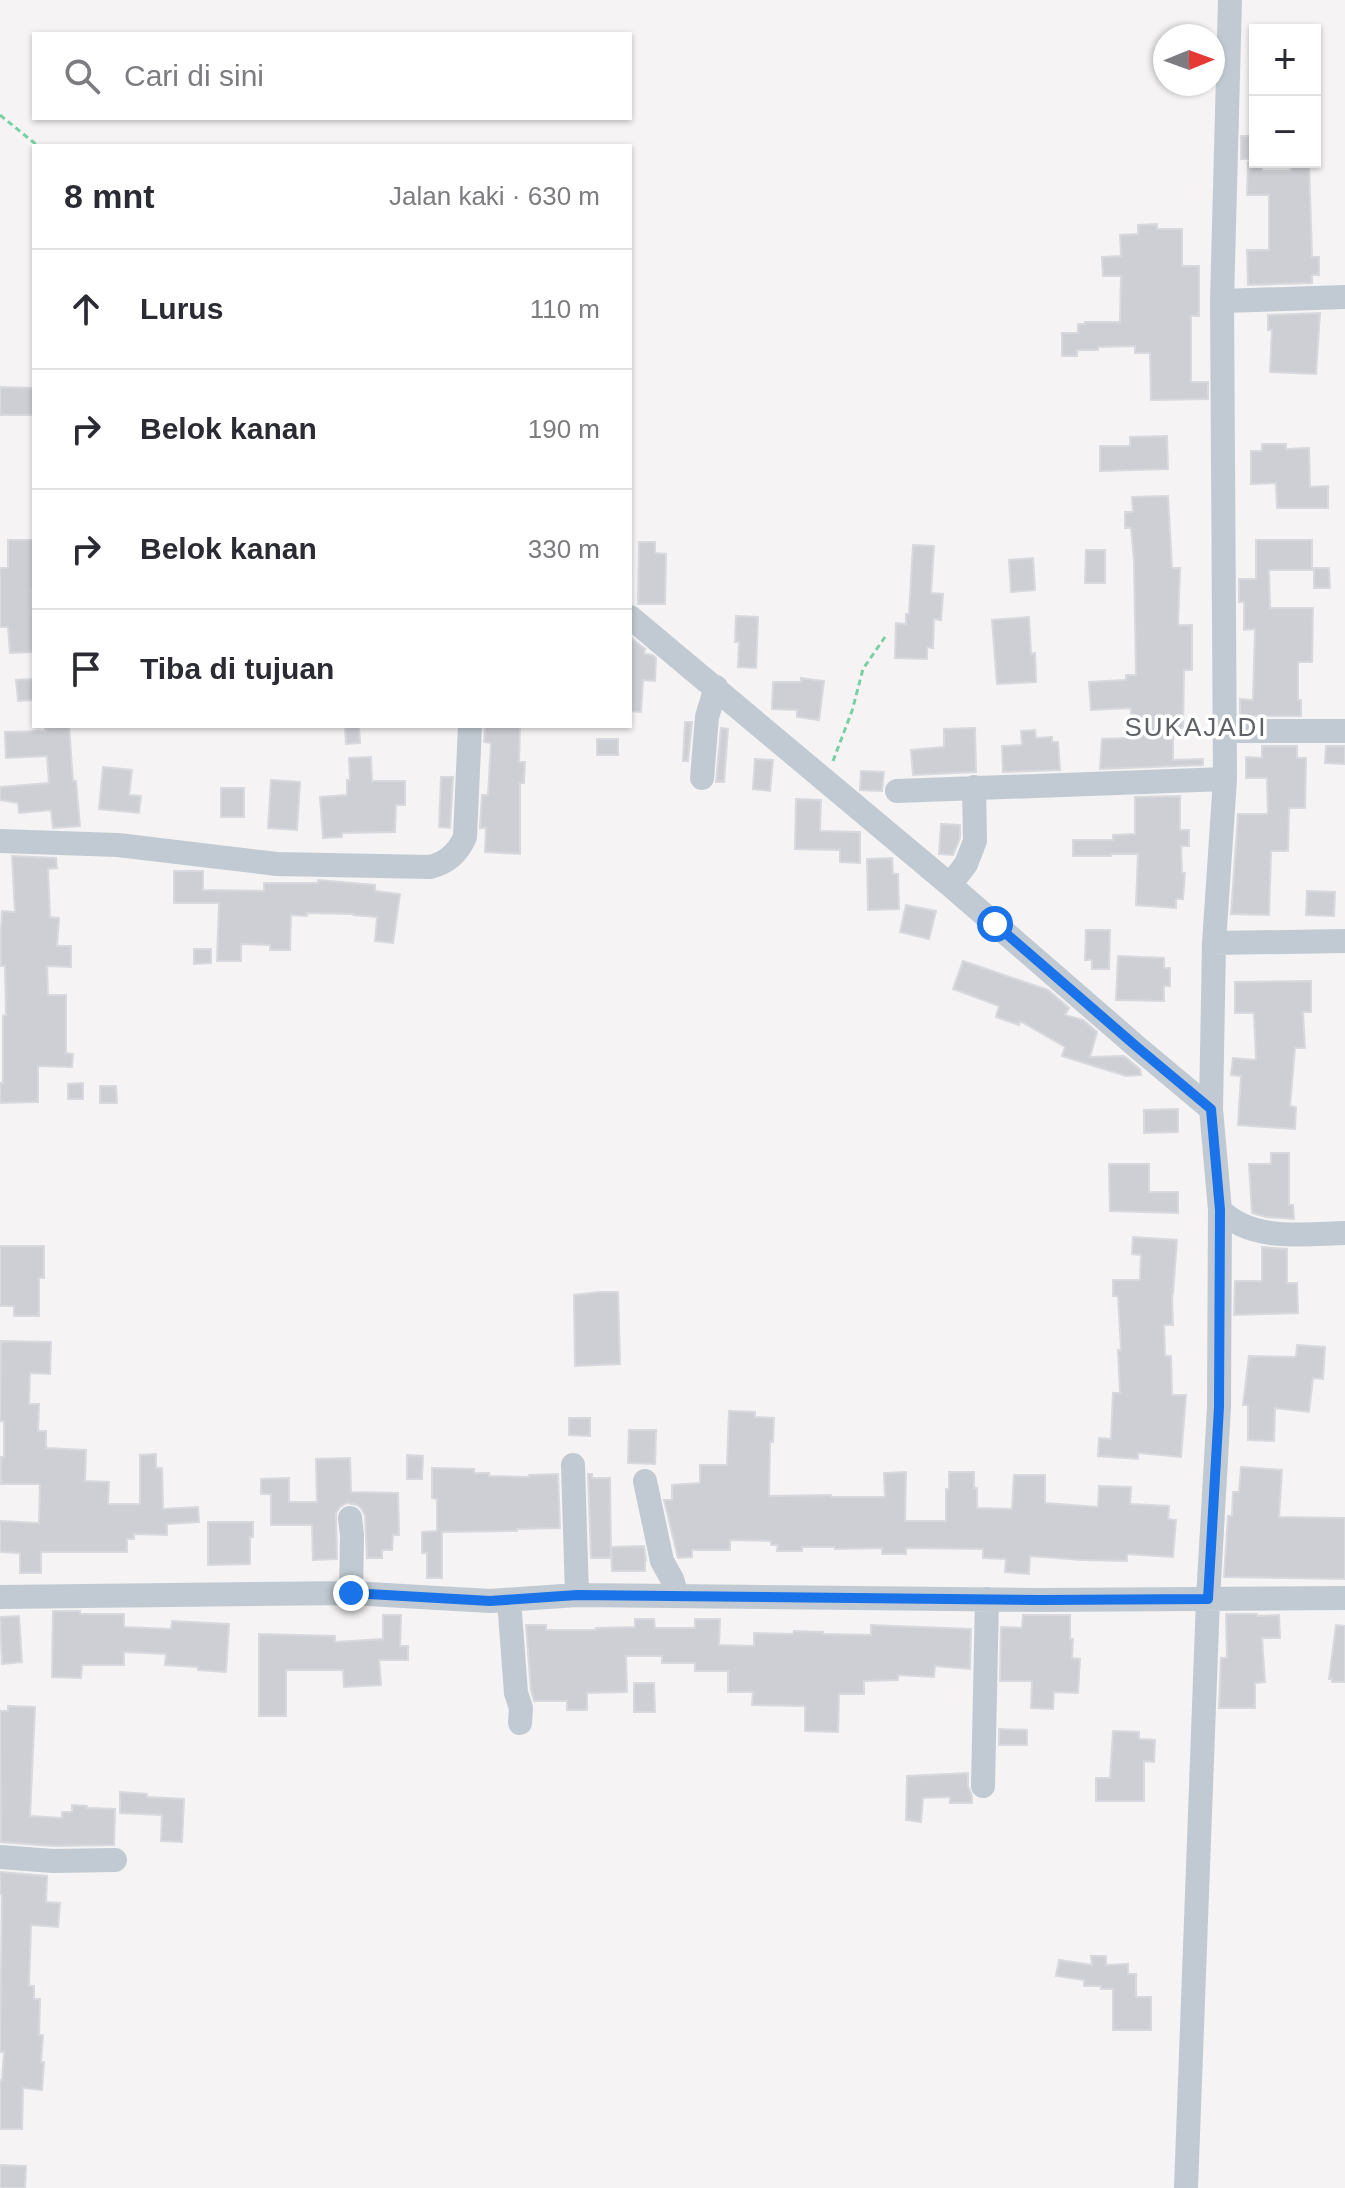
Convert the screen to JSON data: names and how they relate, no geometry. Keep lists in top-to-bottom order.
{
  "districts": ["SUKAJADI"],
  "north": "right",
  "page": {
    "map_buttons": ["+", "−"],
    "search": "Cari di sini",
    "heading": ["8 mnt", "Jalan kaki · 630 m"],
    "list": [
      ["Lurus", "110 m"],
      ["Belok kanan", "190 m"],
      ["Belok kanan", "330 m"],
      "Tiba di tujuan"
    ]
  }
}
